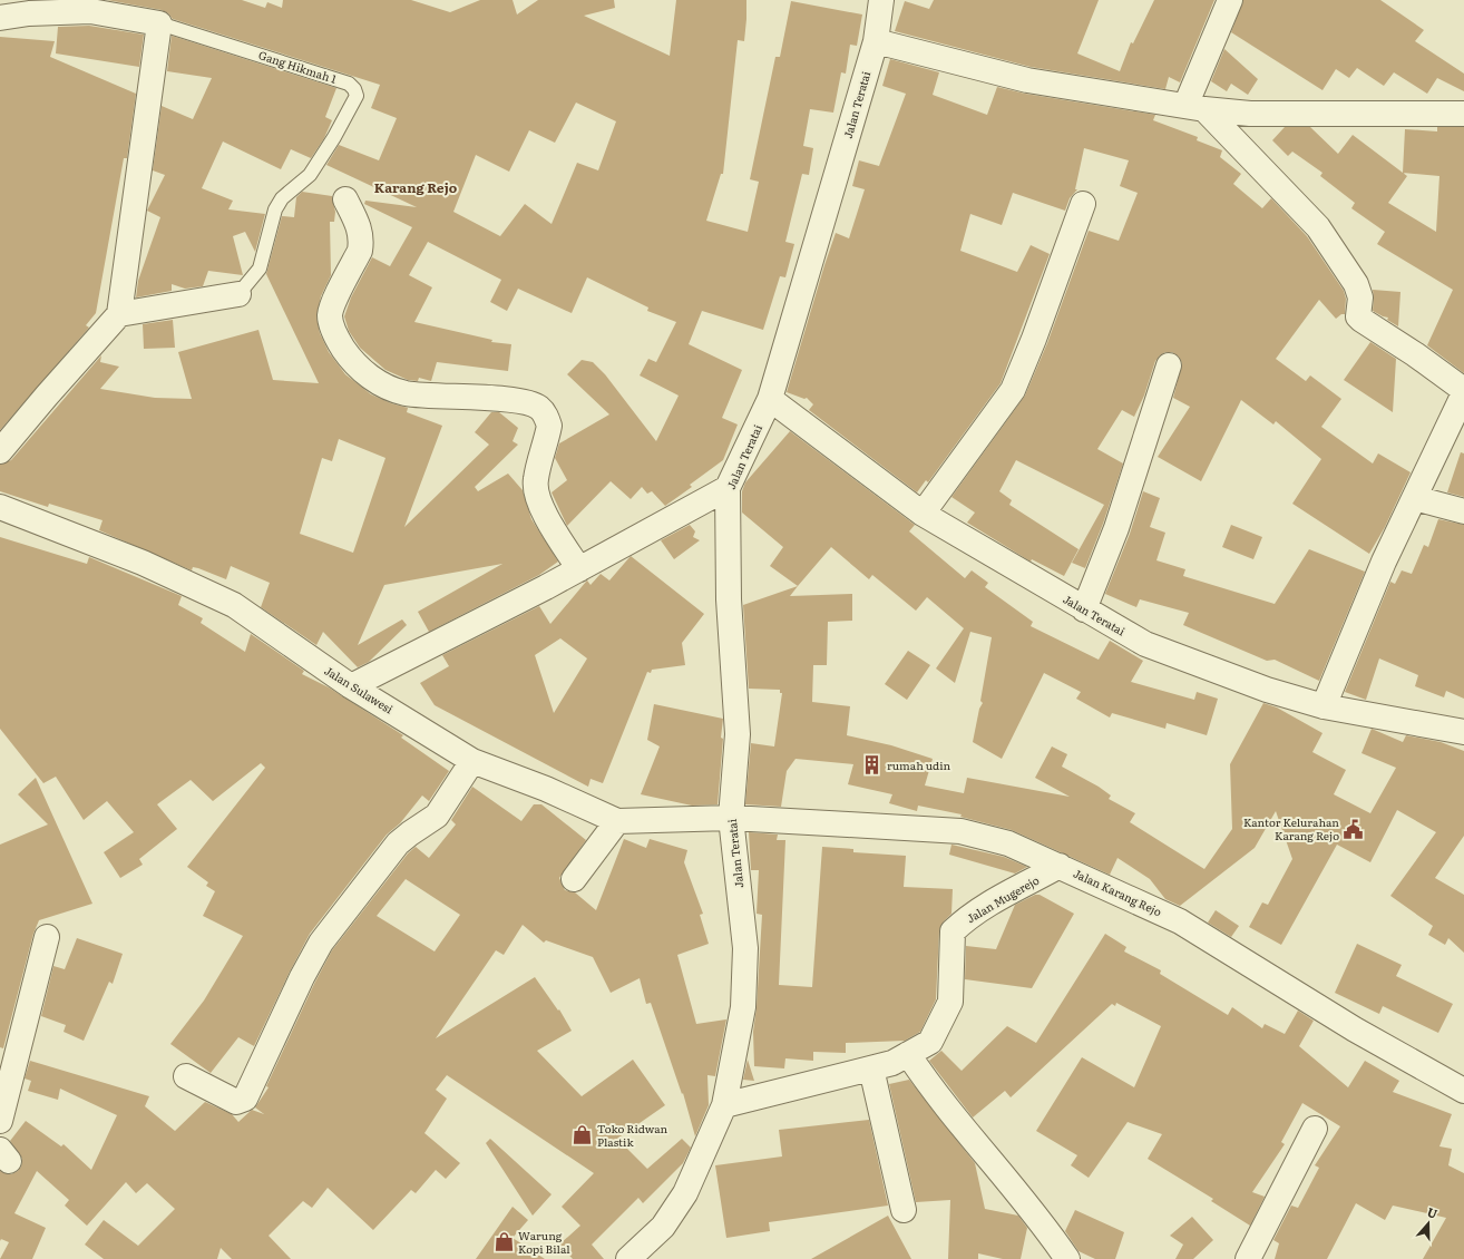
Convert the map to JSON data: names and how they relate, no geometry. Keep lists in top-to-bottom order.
{
  "streets": {
    "street": [
      "Jalan Teratai",
      "Jalan Sulawesi",
      "Jalan Karang Rejo",
      "Jalan Mugerejo"
    ],
    "lane": ["Gang Hikmah 1"]
  },
  "crossings": [
    ["Jalan Teratai", "Jalan Sulawesi"],
    ["Jalan Teratai", "Jalan Karang Rejo"],
    ["Jalan Teratai", "Jalan Mugerejo"],
    ["Jalan Sulawesi", "Jalan Karang Rejo"],
    ["Jalan Karang Rejo", "Jalan Mugerejo"]
  ],
  "districts": ["Karang Rejo"],
  "places": {
    "building": ["rumah udin"],
    "public building": ["Kantor Kelurahan Karang Rejo"],
    "shop": ["Toko Ridwan Plastik", "Warung Kopi Bilal"]
  },
  "north": "top"
}
